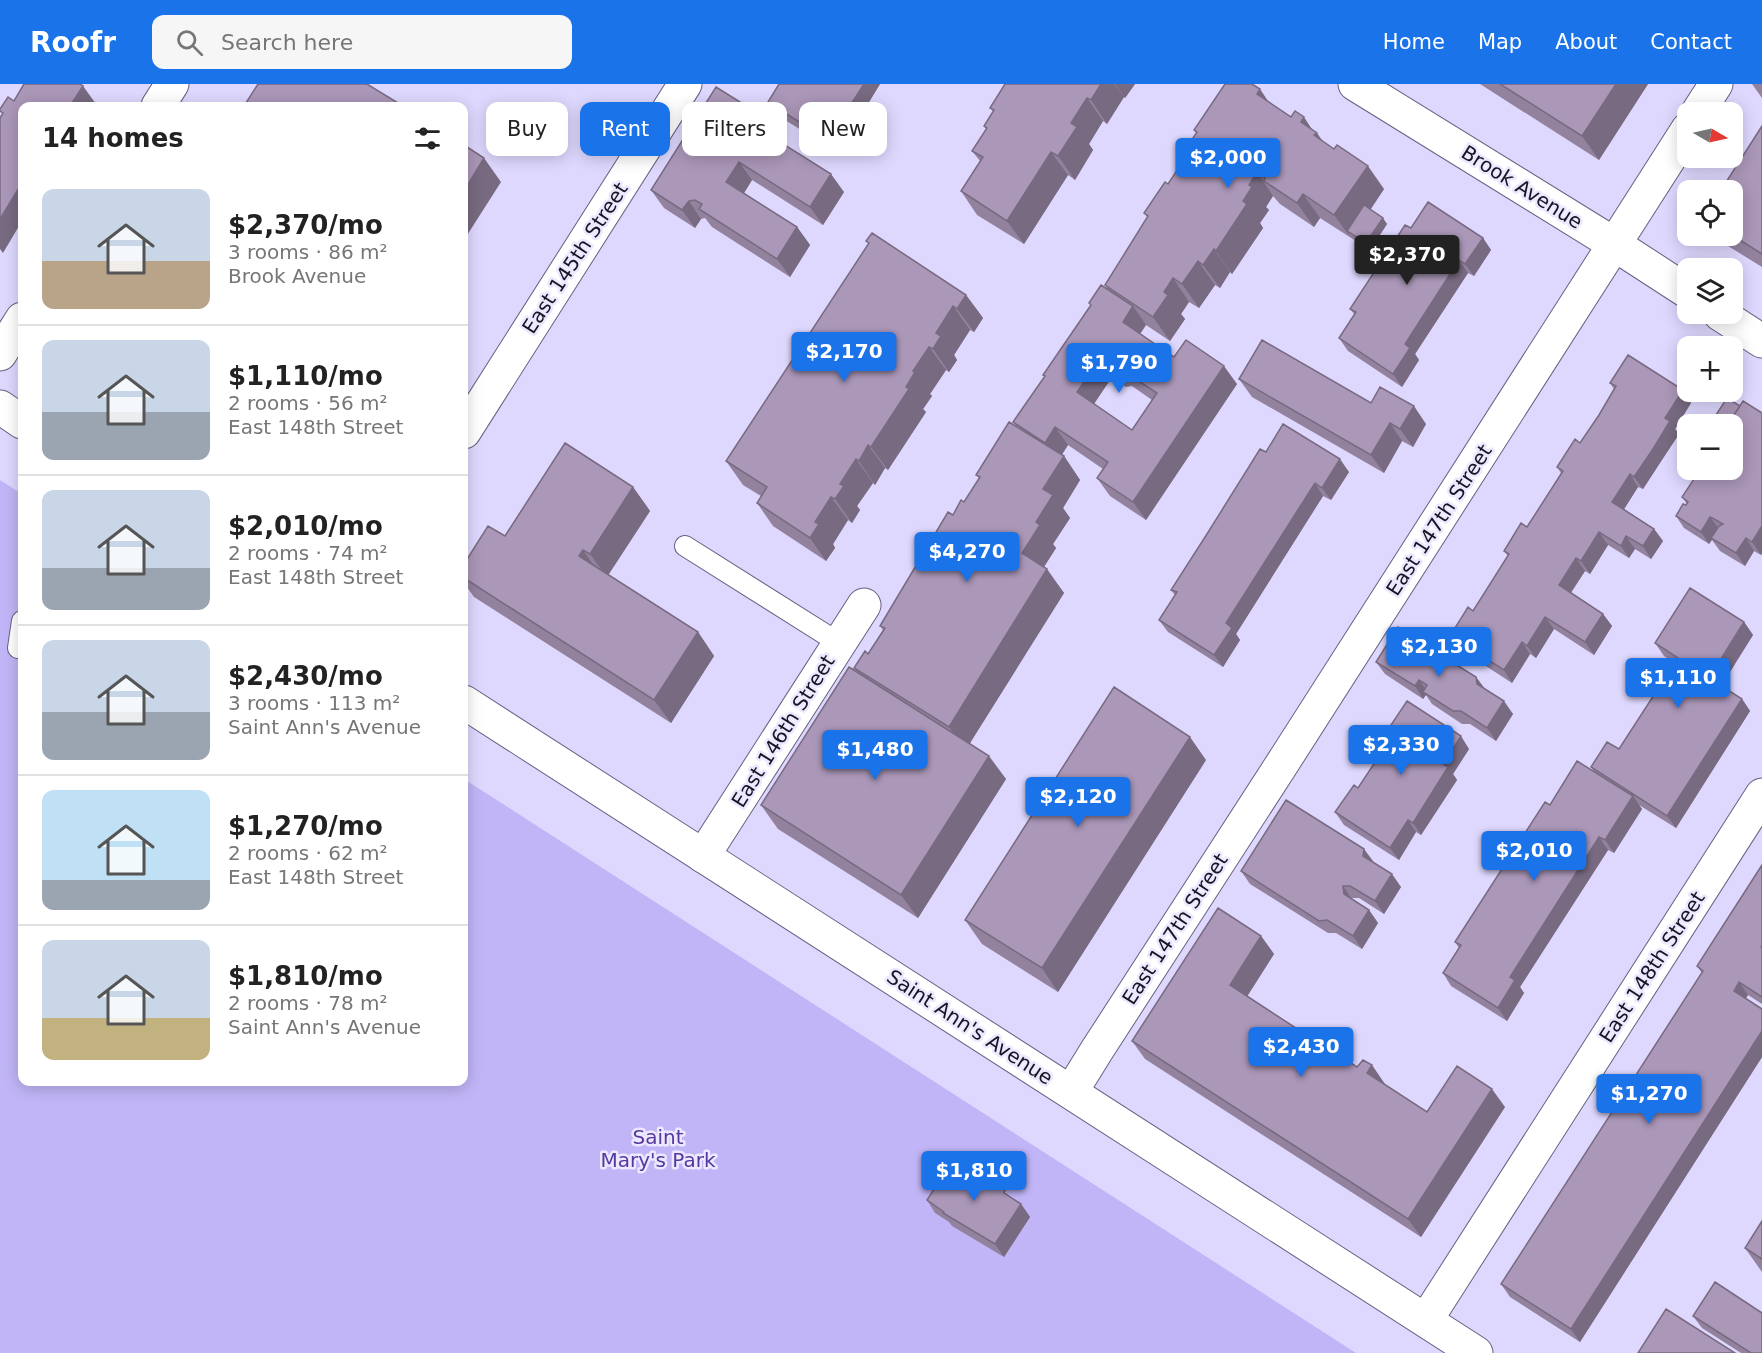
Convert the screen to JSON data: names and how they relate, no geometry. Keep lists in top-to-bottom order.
{
  "streets": {
    "street": [
      "Brook Avenue",
      "East 145th Street",
      "East 147th Street",
      "East 146th Street",
      "East 148th Street",
      "Saint Ann's Avenue"
    ]
  },
  "crossings": [
    ["Brook Avenue", "East 147th Street"],
    ["East 147th Street", "Saint Ann's Avenue"],
    ["East 146th Street", "Saint Ann's Avenue"],
    ["East 148th Street", "Saint Ann's Avenue"]
  ],
  "parks": ["Saint Mary's Park"],
  "north": "right",
  "page": {
    "header": "Roofr",
    "search": "Search here",
    "nav": [
      "Home",
      "Map",
      "About",
      "Contact"
    ],
    "map_buttons": ["+", "−"],
    "chip": [
      "Buy",
      "Rent",
      "Filters",
      "New"
    ],
    "heading": "14 homes",
    "price": [
      "$2,000",
      "$2,370",
      "$2,170",
      "$1,790",
      "$4,270",
      "$2,130",
      "$1,110",
      "$2,330",
      "$1,480",
      "$2,120",
      "$2,010",
      "$2,430",
      "$1,270",
      "$1,810"
    ],
    "list": [
      {
        "name": "$2,370/mo",
        "note": "3 rooms · 86 m² · Brook Avenue"
      },
      {
        "name": "$1,110/mo",
        "note": "2 rooms · 56 m² · East 148th Street"
      },
      {
        "name": "$2,010/mo",
        "note": "2 rooms · 74 m² · East 148th Street"
      },
      {
        "name": "$2,430/mo",
        "note": "3 rooms · 113 m² · Saint Ann's Avenue"
      },
      {
        "name": "$1,270/mo",
        "note": "2 rooms · 62 m² · East 148th Street"
      },
      {
        "name": "$1,810/mo",
        "note": "2 rooms · 78 m² · Saint Ann's Avenue"
      }
    ]
  }
}
